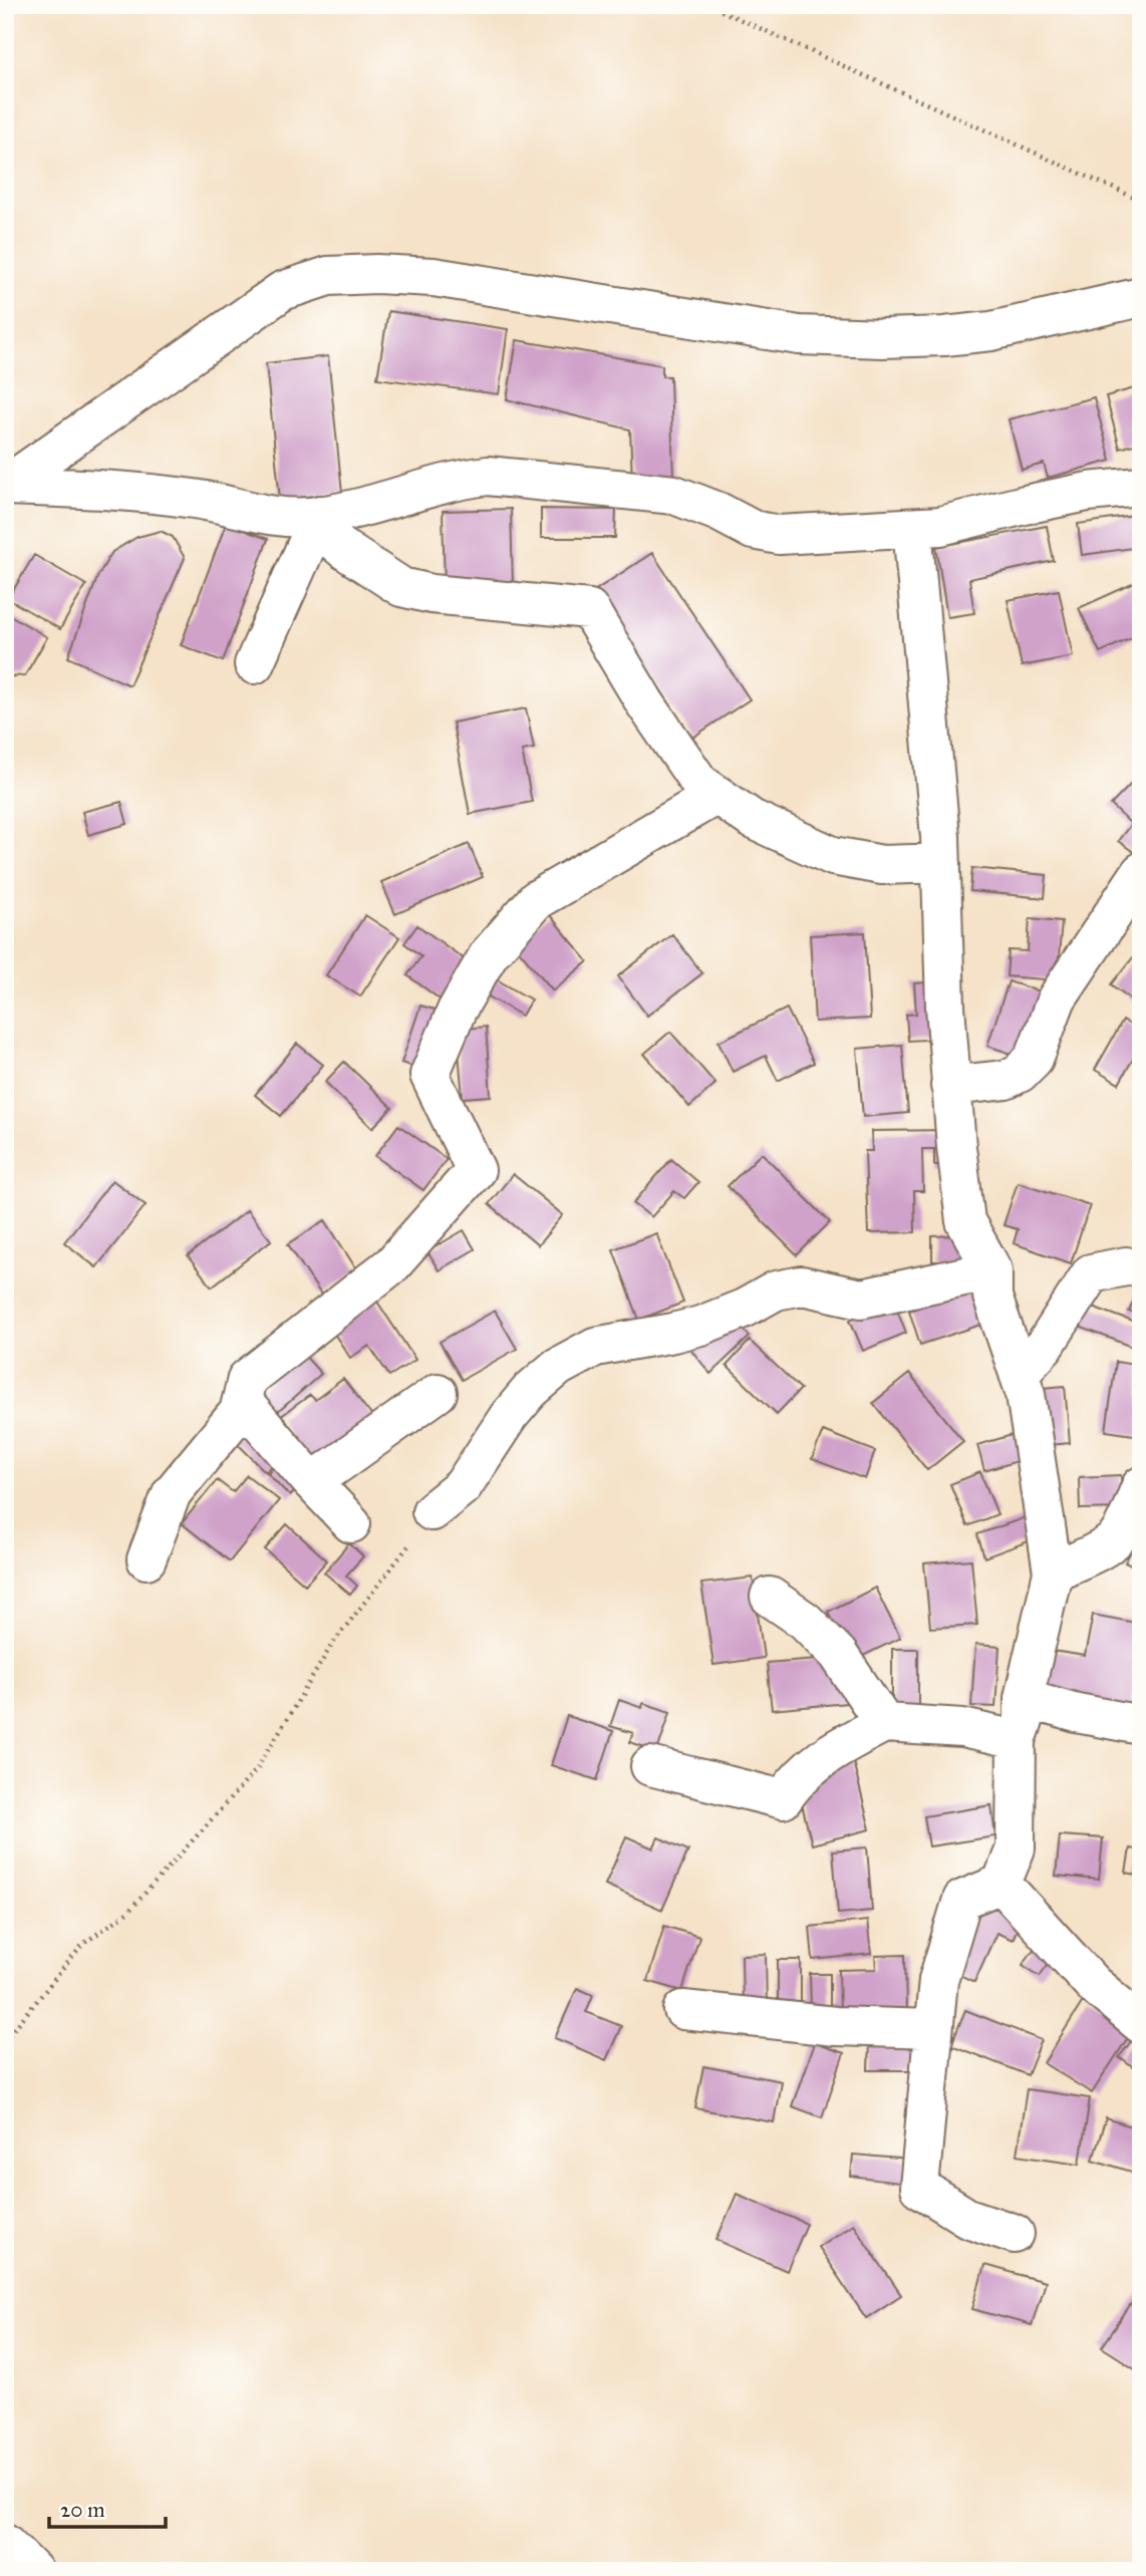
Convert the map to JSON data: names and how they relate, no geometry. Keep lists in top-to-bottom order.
{
  "scale_bar": "20 m"
}
